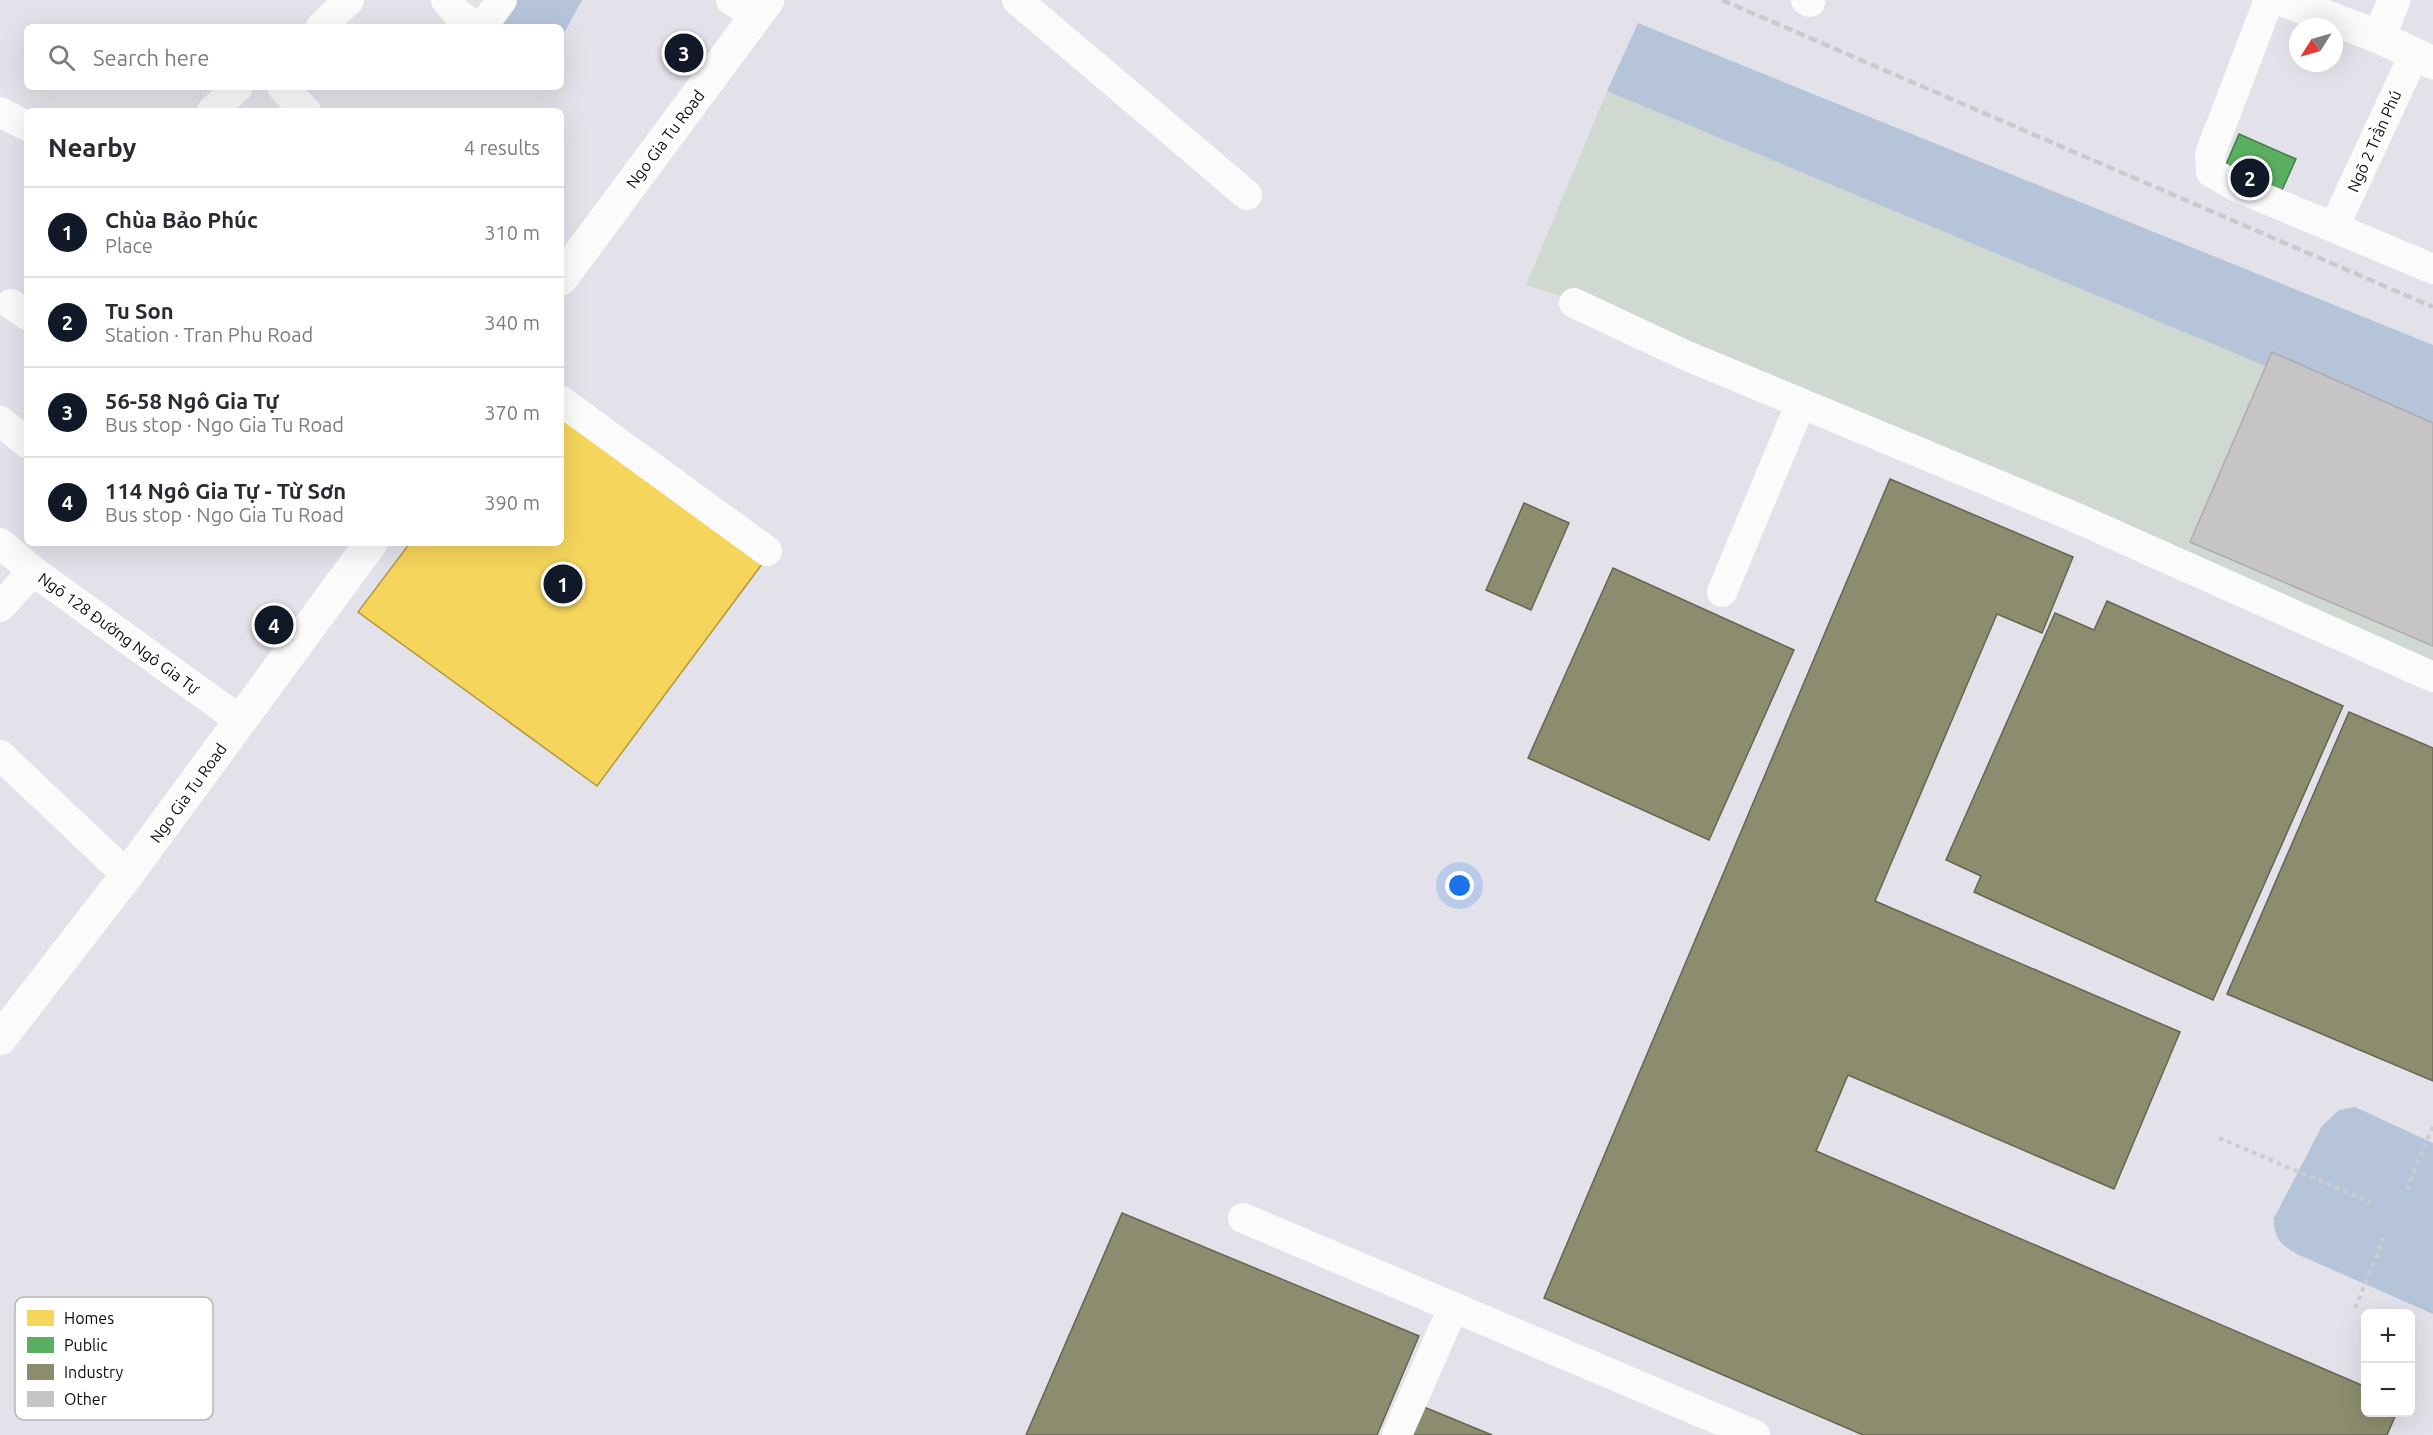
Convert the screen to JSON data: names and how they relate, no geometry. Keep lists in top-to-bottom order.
{
  "streets": {
    "main road": ["Ngo Gia Tu Road"],
    "street": ["Ngõ 2 Trần Phú", "Ngõ 128 Đường Ngô Gia Tự"]
  },
  "crossings": [
    ["Ngo Gia Tu Road", "Ngõ 128 Đường Ngô Gia Tự"]
  ],
  "legend": [
    "Homes",
    "Public",
    "Industry",
    "Other"
  ],
  "north": "bottom left",
  "page": {
    "search": "Search here",
    "pins": [
      "3",
      "2",
      "1",
      "4"
    ],
    "heading": ["Nearby", "4 results"],
    "list": [
      {
        "mark": "1",
        "name": "Chùa Bảo Phúc",
        "note": "Place",
        "value": "310 m"
      },
      {
        "mark": "2",
        "name": "Tu Son",
        "note": "Station · Tran Phu Road",
        "value": "340 m"
      },
      {
        "mark": "3",
        "name": "56-58 Ngô Gia Tự",
        "note": "Bus stop · Ngo Gia Tu Road",
        "value": "370 m"
      },
      {
        "mark": "4",
        "name": "114 Ngô Gia Tự - Từ Sơn",
        "note": "Bus stop · Ngo Gia Tu Road",
        "value": "390 m"
      }
    ],
    "map_buttons": ["+", "−"]
  }
}
